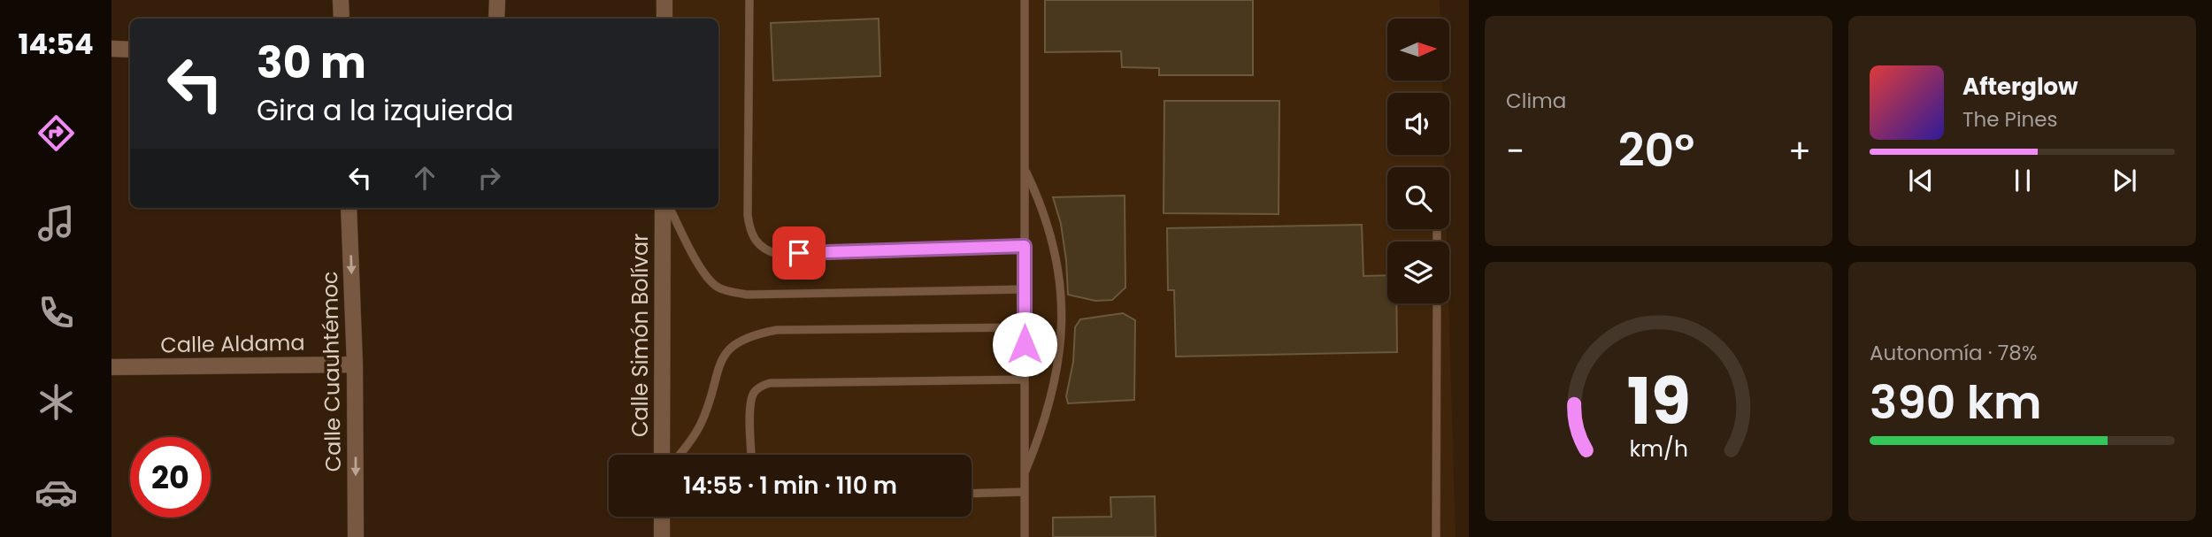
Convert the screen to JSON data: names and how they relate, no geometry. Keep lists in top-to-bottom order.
{
  "streets": {
    "street": ["Calle Simón Bolívar", "Calle Aldama", "Calle Cuauhtémoc"]
  },
  "crossings": [
    ["Calle Aldama", "Calle Cuauhtémoc"]
  ],
  "one_way": ["Calle Cuauhtémoc"],
  "north": "right",
  "page": {
    "tabs": "14:54",
    "tile": [
      "Clima",
      ["Autonomía · 78%", "390 km"]
    ],
    "turn": ["30 m", "Gira a la izquierda"],
    "song": ["Afterglow", "The Pines"],
    "heat": ["−", "20°", "+"],
    "limit": "20",
    "trip": "14:55 · 1 min · 110 m",
    "gauge": ["19", "km/h"]
  }
}
